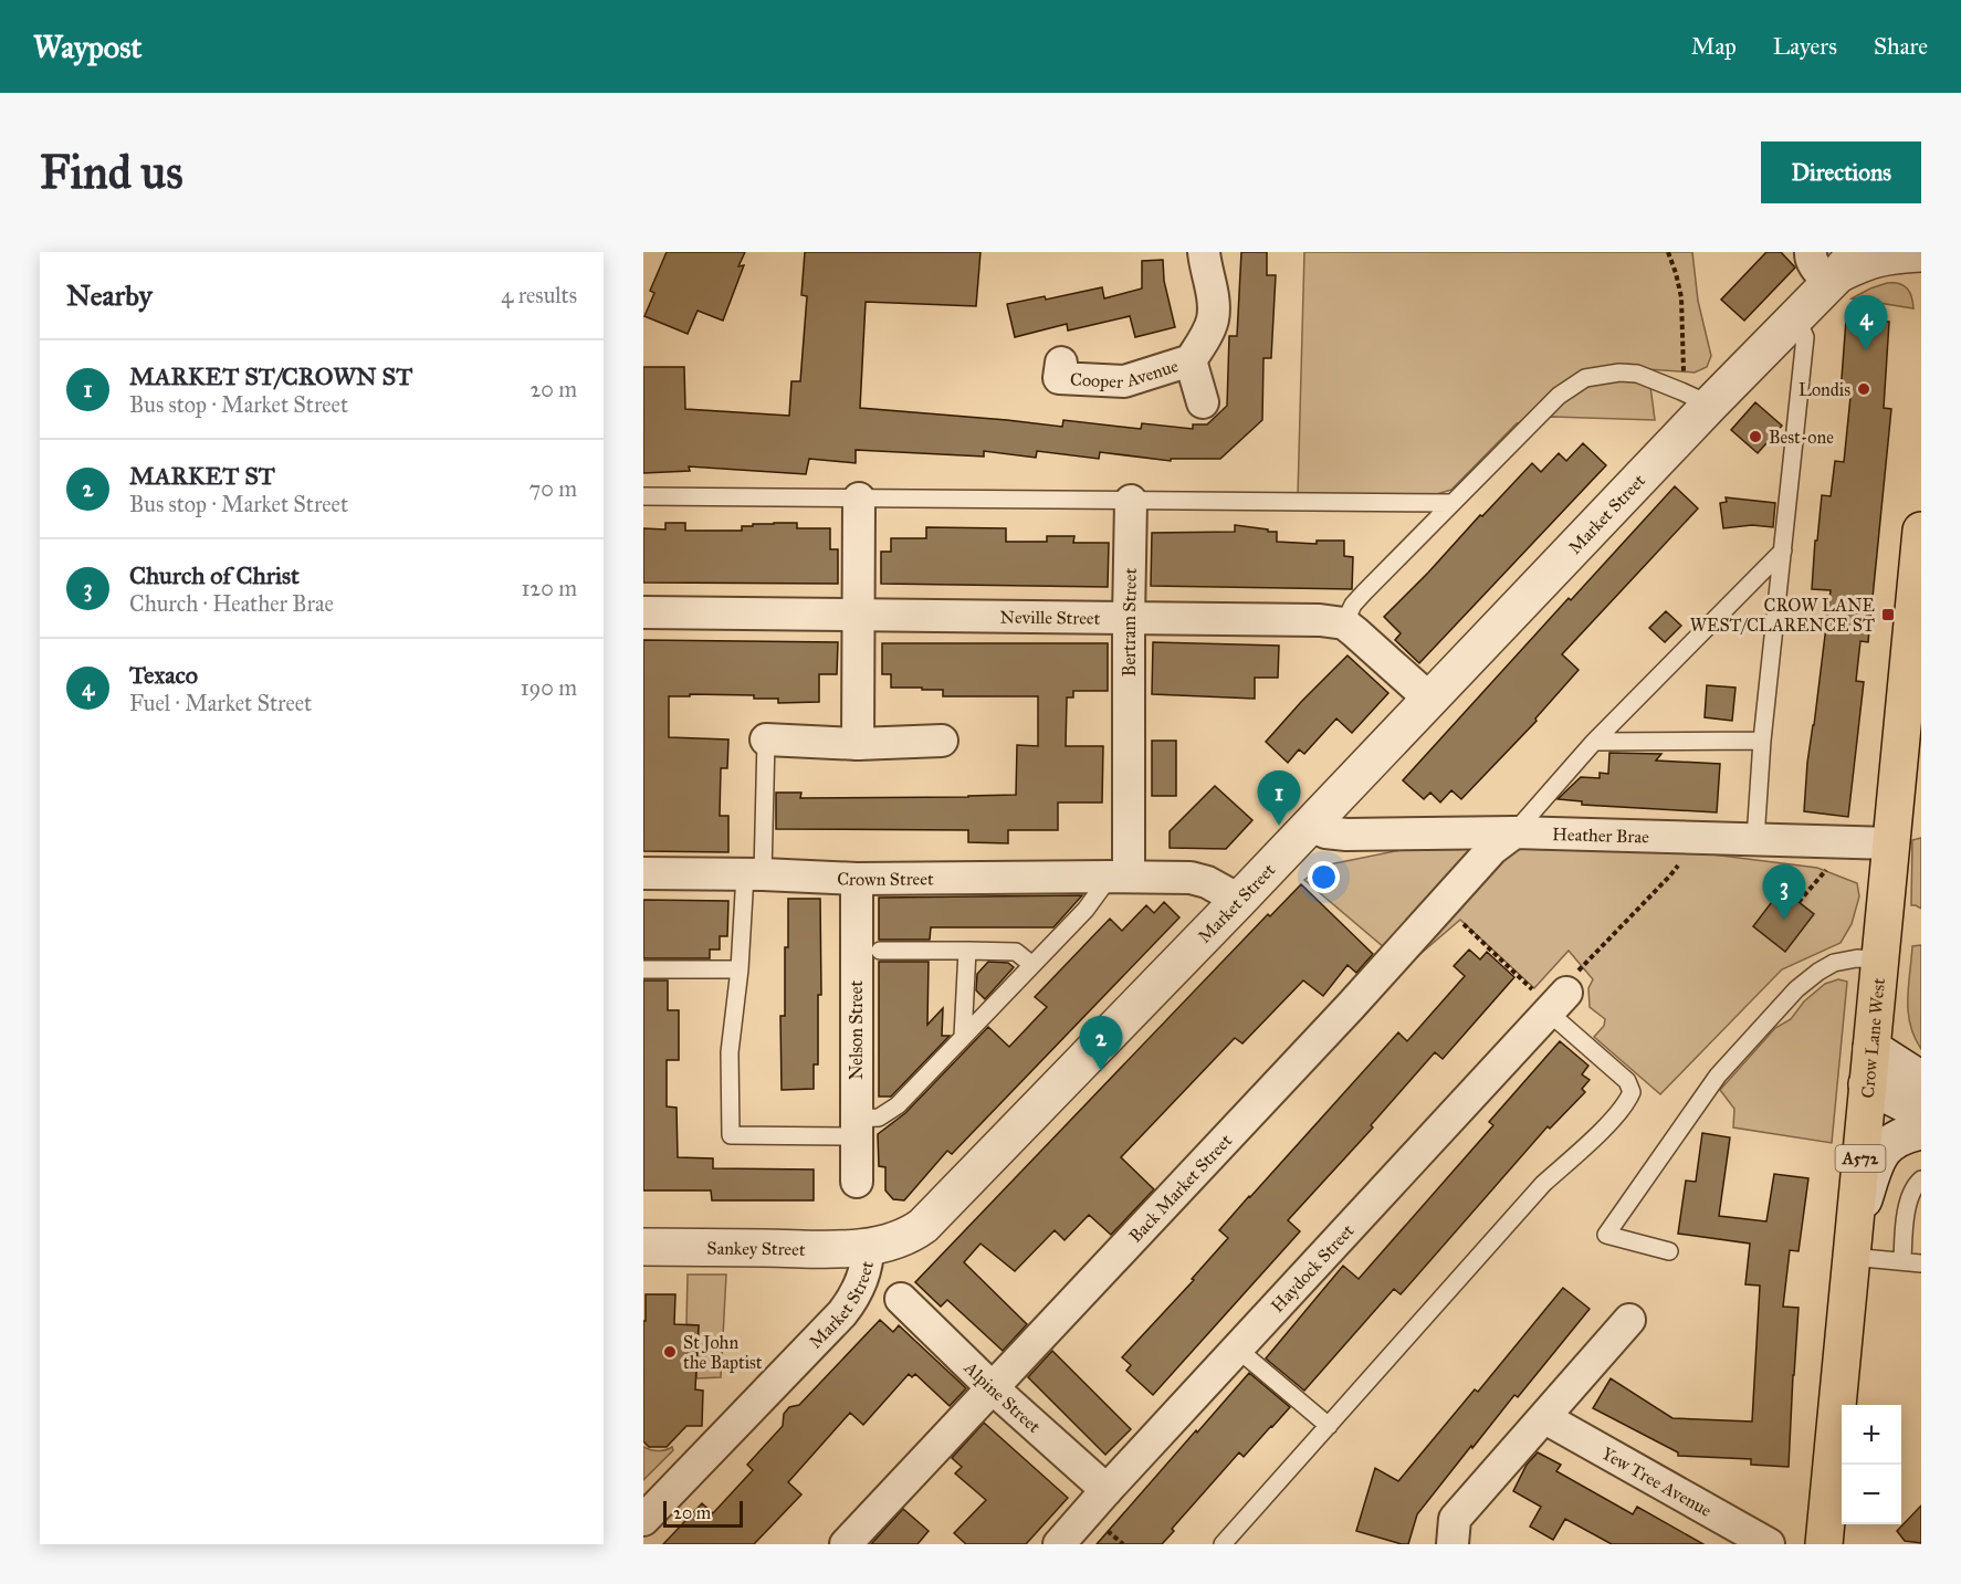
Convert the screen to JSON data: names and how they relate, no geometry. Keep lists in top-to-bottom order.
{
  "streets": {
    "main road": ["Crow Lane West", "A572"],
    "street": [
      "Cooper Avenue",
      "Market Street",
      "Neville Street",
      "Bertram Street",
      "Heather Brae",
      "Crown Street",
      "Nelson Street",
      "Back Market Street",
      "Sankey Street",
      "Haydock Street",
      "Alpine Street",
      "Yew Tree Avenue"
    ]
  },
  "crossings": [
    ["Market Street", "Heather Brae"],
    ["Market Street", "Crown Street"],
    ["Market Street", "Sankey Street"],
    ["Neville Street", "Bertram Street"],
    ["Bertram Street", "Crown Street"],
    ["Heather Brae", "Crow Lane West"],
    ["Heather Brae", "Back Market Street"],
    ["Crown Street", "Nelson Street"],
    ["Back Market Street", "Alpine Street"],
    ["Haydock Street", "Alpine Street"]
  ],
  "places": {
    "other": ["Londis", "Best-one", "St John the Baptist"],
    "transit": ["CROW LANE WEST/CLARENCE ST"]
  },
  "scale_bar": "20 m",
  "page": {
    "header": "Waypost",
    "nav": ["Map", "Layers", "Share"],
    "buttons": "Directions",
    "title": "Find us",
    "heading": ["Nearby", "4 results"],
    "pins": [
      "4",
      "1",
      "3",
      "2"
    ],
    "list": [
      {
        "mark": "1",
        "name": "MARKET ST/CROWN ST",
        "note": "Bus stop · Market Street",
        "value": "20 m"
      },
      {
        "mark": "2",
        "name": "MARKET ST",
        "note": "Bus stop · Market Street",
        "value": "70 m"
      },
      {
        "mark": "3",
        "name": "Church of Christ",
        "note": "Church · Heather Brae",
        "value": "120 m"
      },
      {
        "mark": "4",
        "name": "Texaco",
        "note": "Fuel · Market Street",
        "value": "190 m"
      }
    ],
    "map_buttons": ["+", "−"],
    "scale": "20 m"
  }
}
